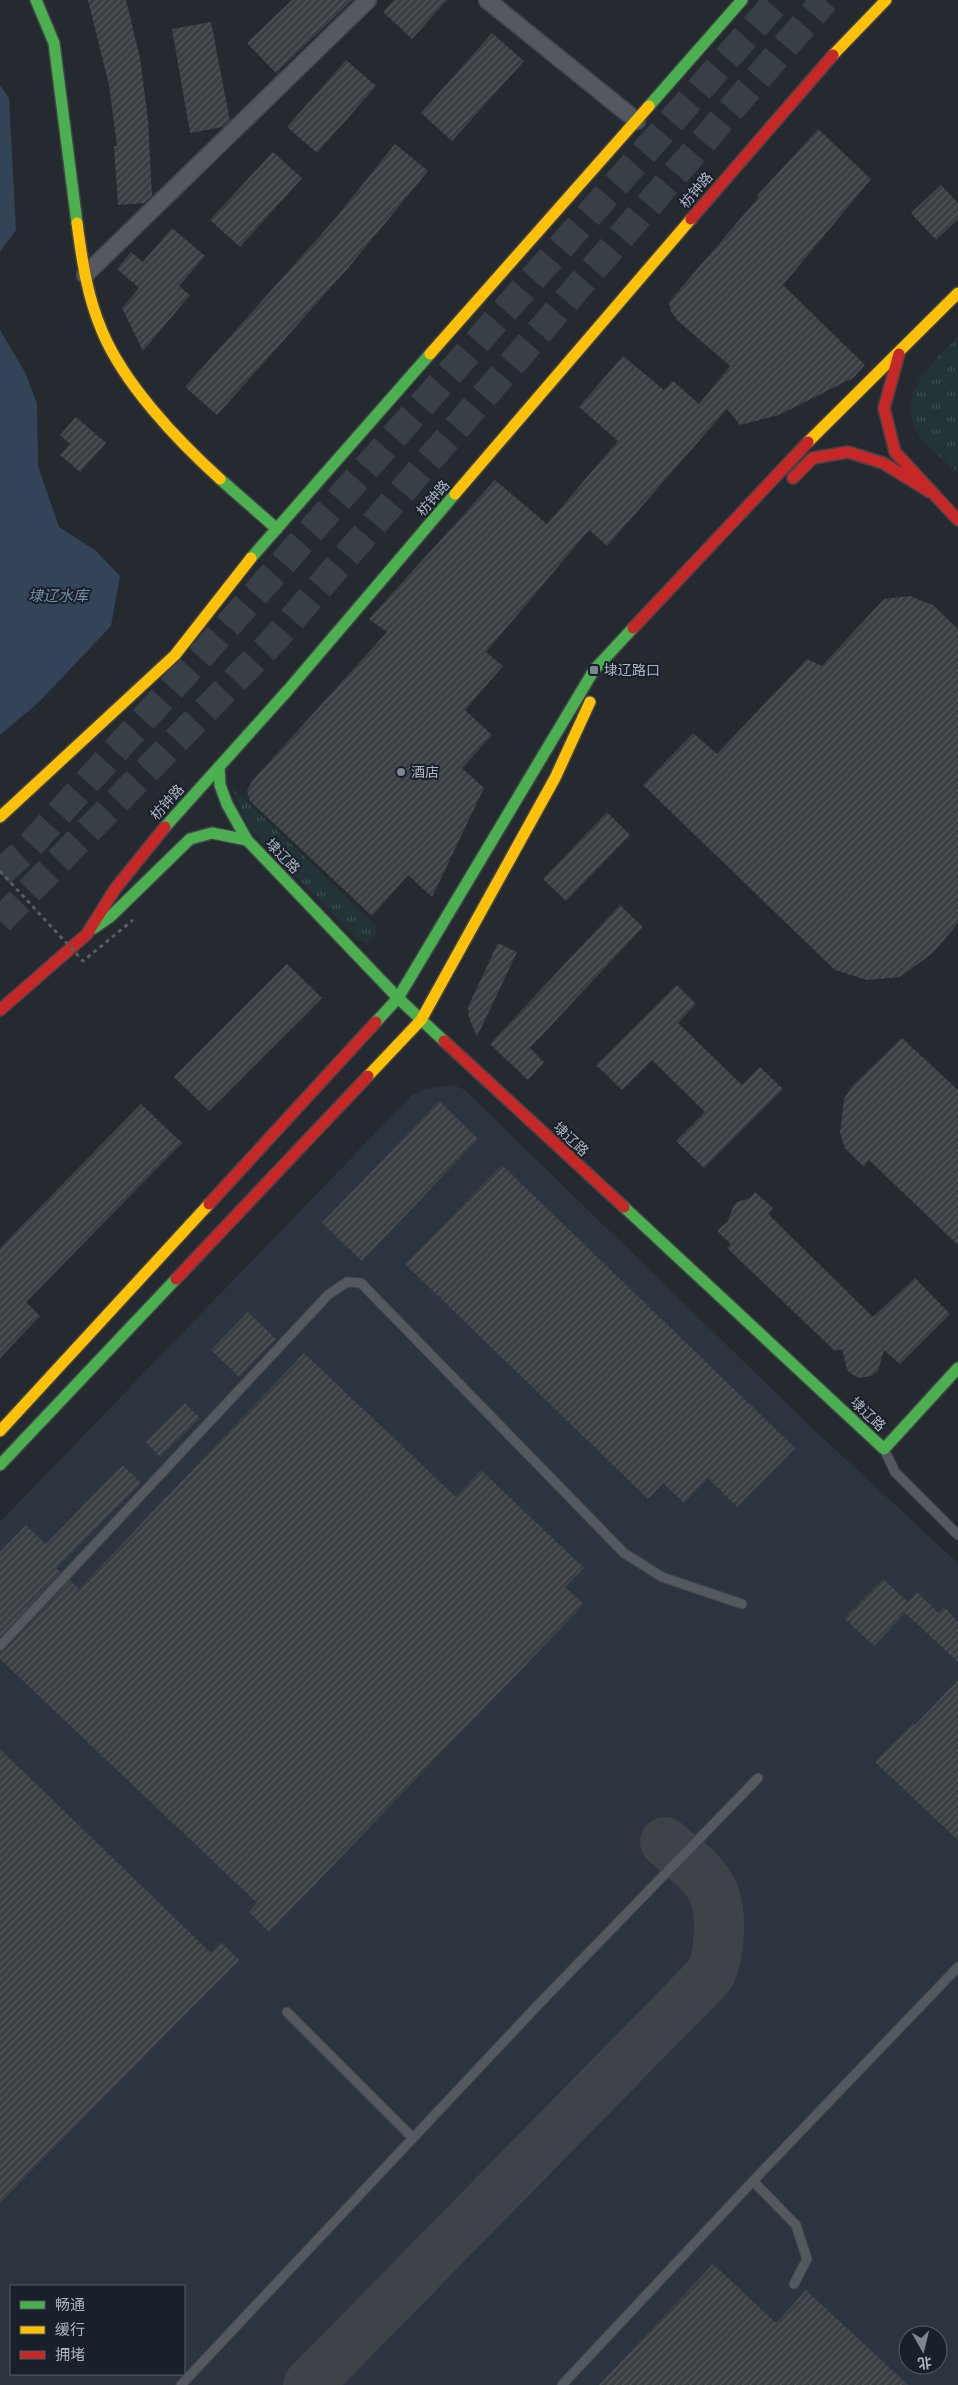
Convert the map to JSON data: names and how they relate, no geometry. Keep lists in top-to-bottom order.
{
  "streets": {
    "main road": ["枋钟路", "埭辽路"]
  },
  "crossings": [
    ["枋钟路", "埭辽路"]
  ],
  "water": ["埭辽水库"],
  "places": {
    "transit": ["埭辽路口"],
    "other": ["酒店"]
  },
  "legend": ["畅通", "缓行", "拥堵"],
  "north": "bottom"
}
